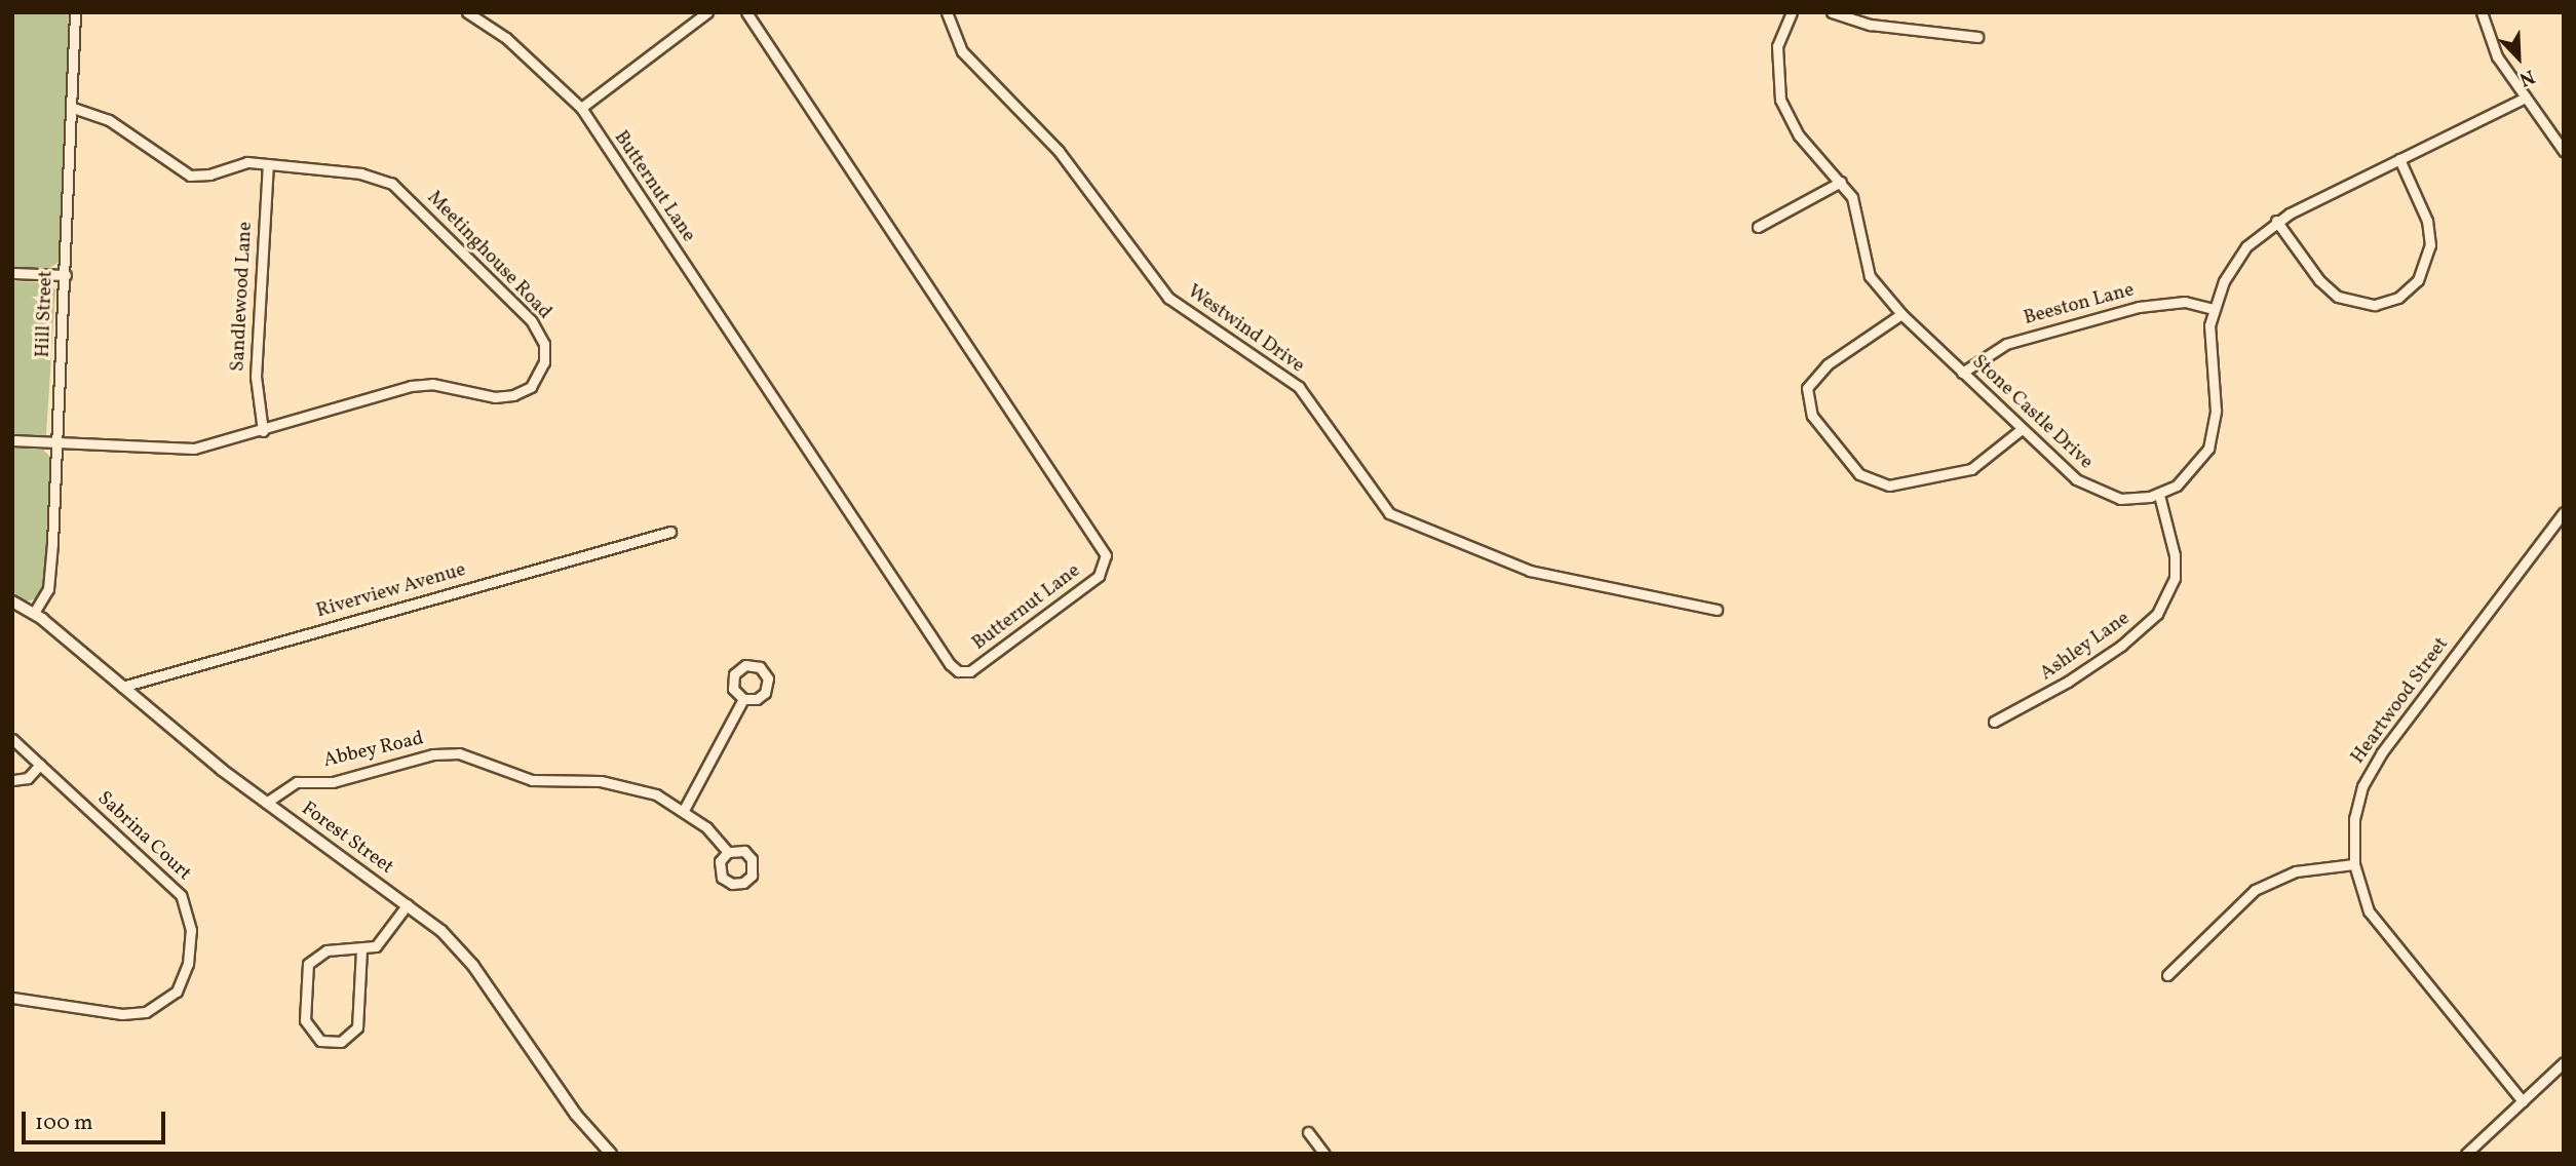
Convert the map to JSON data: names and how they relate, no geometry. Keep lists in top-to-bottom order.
{
  "streets": {
    "street": [
      "Butternut Lane",
      "Meetinghouse Road",
      "Sandlewood Lane",
      "Beeston Lane",
      "Hill Street",
      "Westwind Drive",
      "Stone Castle Drive",
      "Riverview Avenue",
      "Ashley Lane",
      "Heartwood Street",
      "Abbey Road",
      "Sabrina Court",
      "Forest Street"
    ]
  },
  "crossings": [
    ["Meetinghouse Road", "Sandlewood Lane"],
    ["Meetinghouse Road", "Hill Street"],
    ["Beeston Lane", "Stone Castle Drive"],
    ["Hill Street", "Forest Street"],
    ["Stone Castle Drive", "Ashley Lane"],
    ["Riverview Avenue", "Forest Street"],
    ["Abbey Road", "Forest Street"]
  ],
  "scale_bar": "100 m",
  "north": "bottom right"
}
